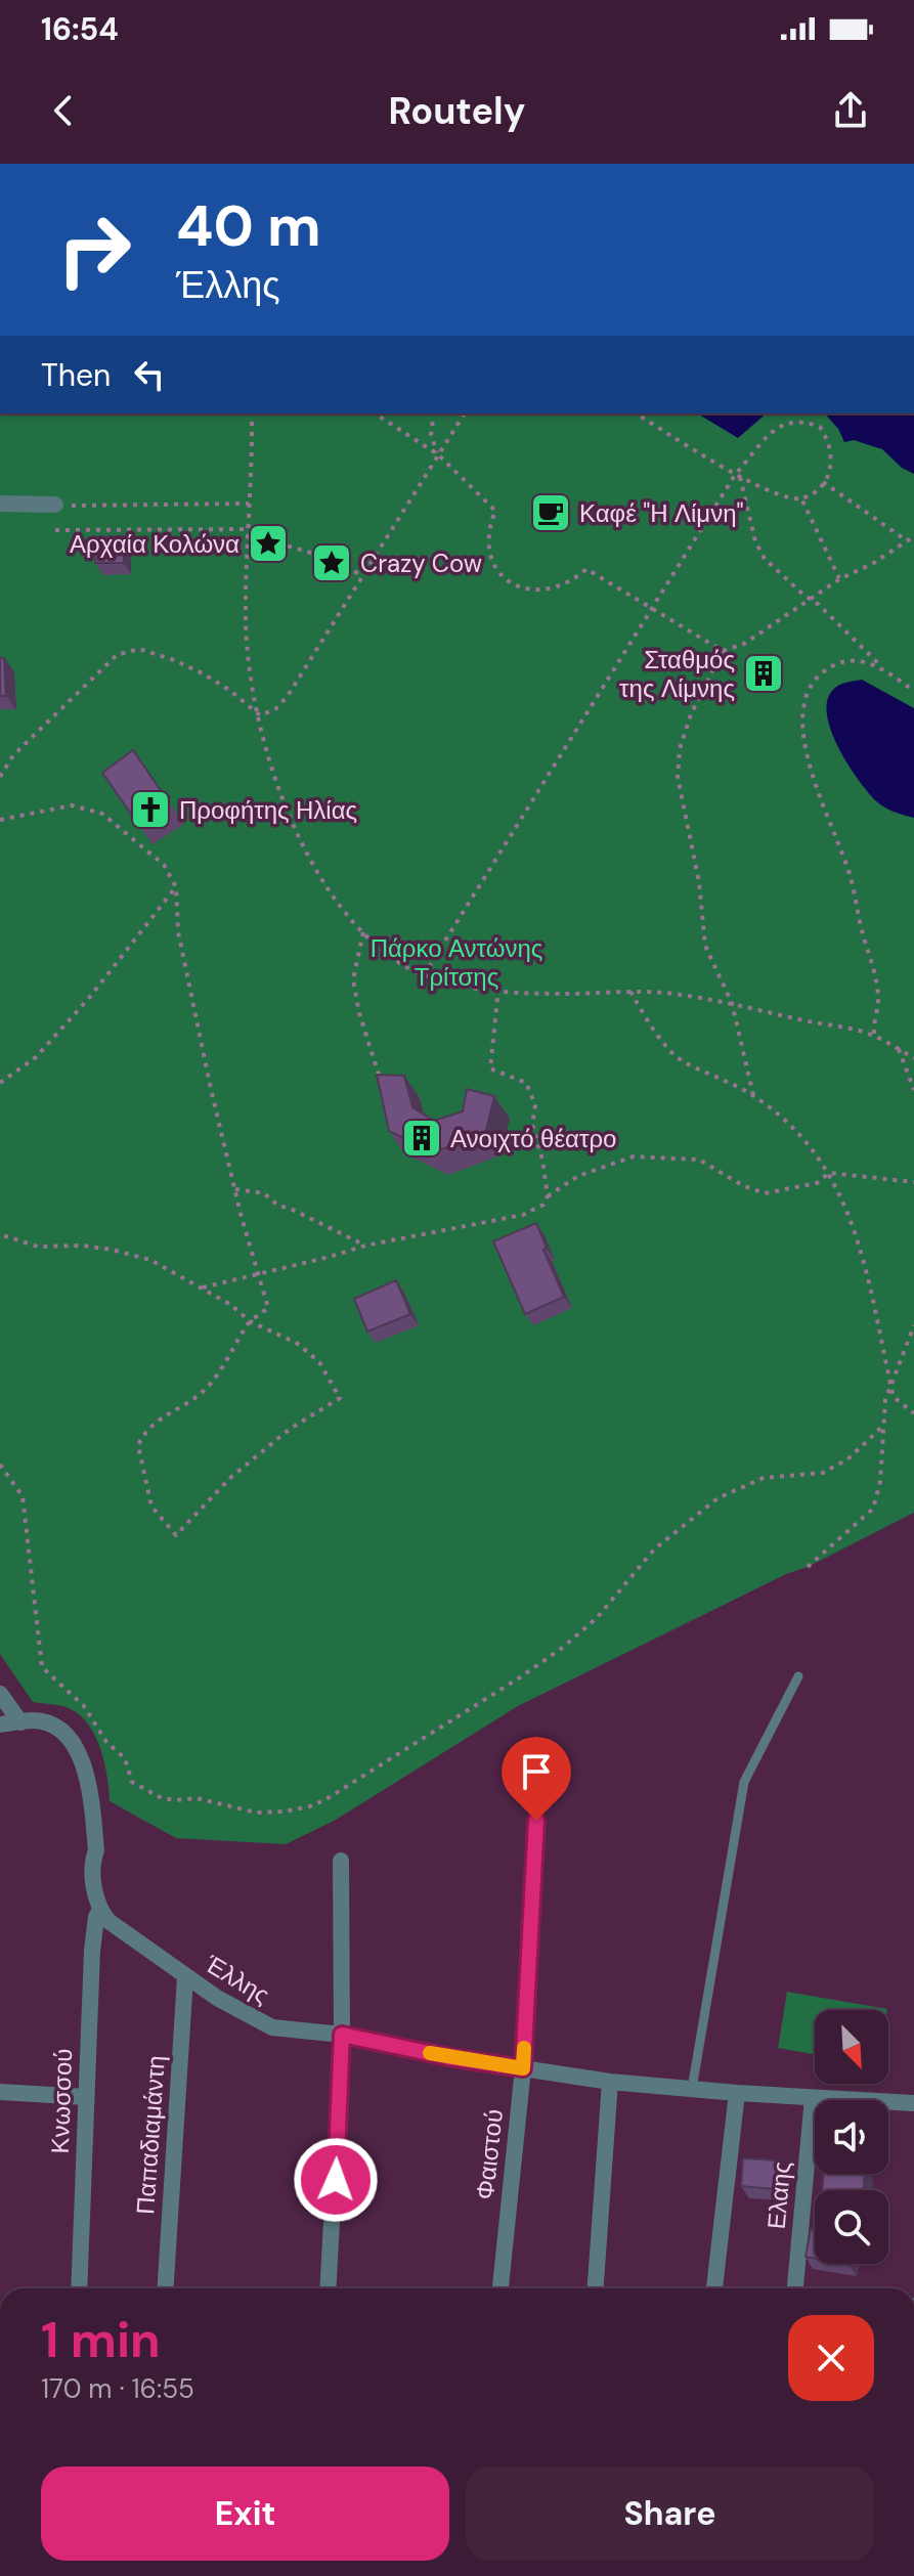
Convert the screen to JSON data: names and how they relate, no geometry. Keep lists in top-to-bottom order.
{
  "streets": {
    "street": [
      "Έλλης",
      "Κνωσσού",
      "Παπαδιαμάντη",
      "Φαιστού",
      "Ελαης"
    ]
  },
  "crossings": [
    ["Έλλης", "Κνωσσού"],
    ["Έλλης", "Παπαδιαμάντη"],
    ["Έλλης", "Φαιστού"],
    ["Έλλης", "Ελαης"]
  ],
  "parks": ["Πάρκο Αντώνης Τρίτσης"],
  "places": {
    "cafe": ["Καφέ \"Η Λίμνη\""],
    "place": ["Αρχαία Κολώνα", "Crazy Cow"],
    "building": ["Σταθμός της Λίμνης", "Ανοιχτό θέατρο"],
    "church": ["Προφήτης Ηλίας"]
  },
  "north": "bottom right",
  "page": {
    "status": "16:54",
    "header": "Routely",
    "turn": ["40 m", "Έλλης"],
    "then": "Then",
    "heading": ["1 min", "170 m · 16:55"],
    "buttons": ["Exit", "Share"]
  }
}
